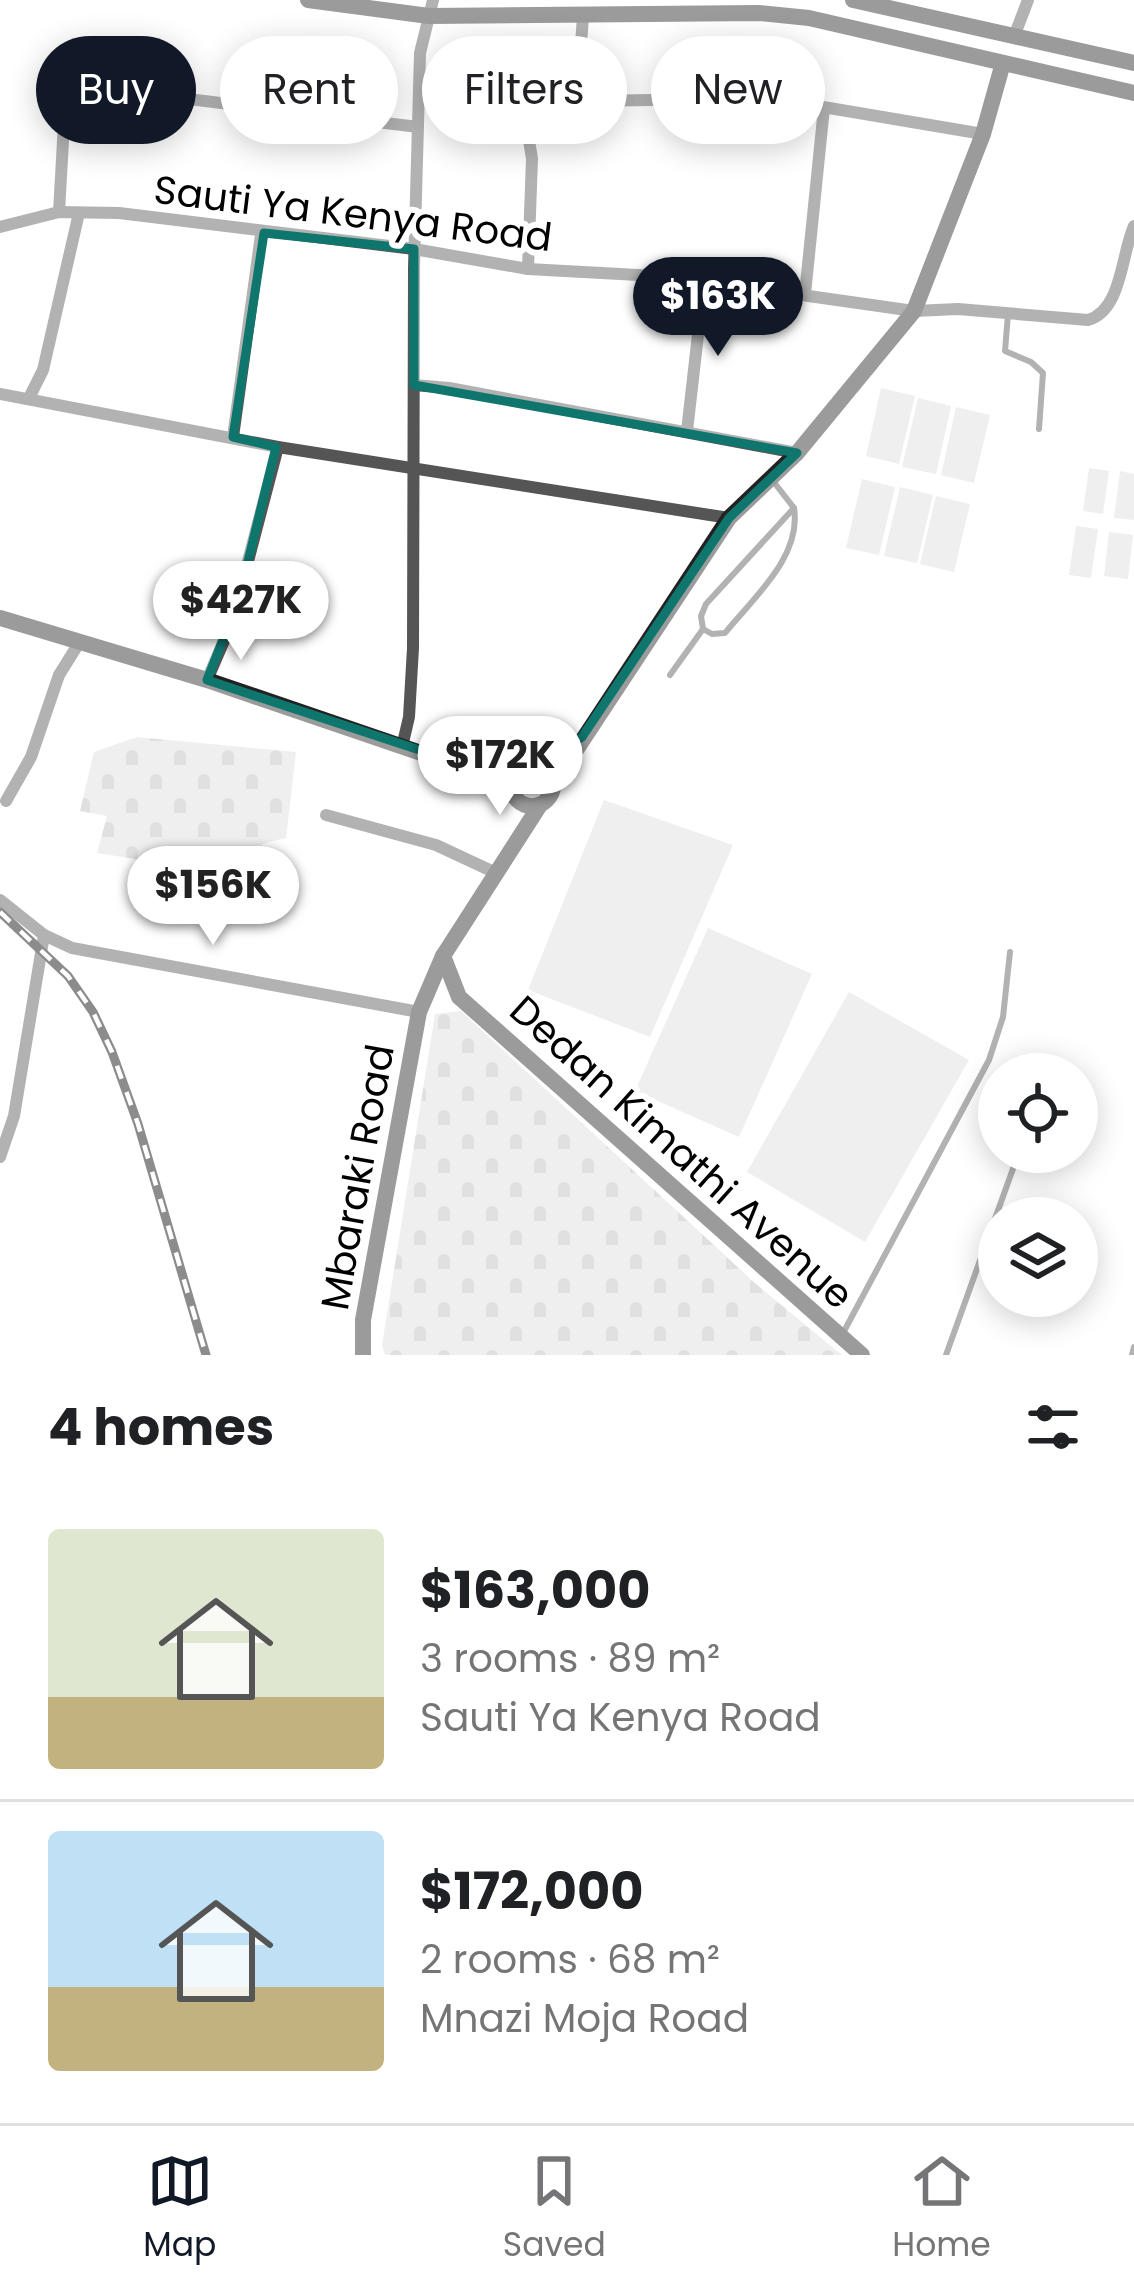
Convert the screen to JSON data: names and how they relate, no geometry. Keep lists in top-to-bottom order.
{
  "streets": {
    "main road": ["Dedan Kimathi Avenue", "Mbaraki Road"],
    "street": ["Sauti Ya Kenya Road"]
  },
  "crossings": [
    ["Dedan Kimathi Avenue", "Mbaraki Road"]
  ],
  "page": {
    "chip": [
      "Buy",
      "Rent",
      "Filters",
      "New"
    ],
    "price": [
      "$163K",
      "$427K",
      "$172K",
      "$156K"
    ],
    "heading": "4 homes",
    "list": [
      {
        "name": "$163,000",
        "note": "3 rooms · 89 m² · Sauti Ya Kenya Road"
      },
      {
        "name": "$172,000",
        "note": "2 rooms · 68 m² · Mnazi Moja Road"
      }
    ],
    "tabs": ["Map", "Saved", "Home"]
  }
}
